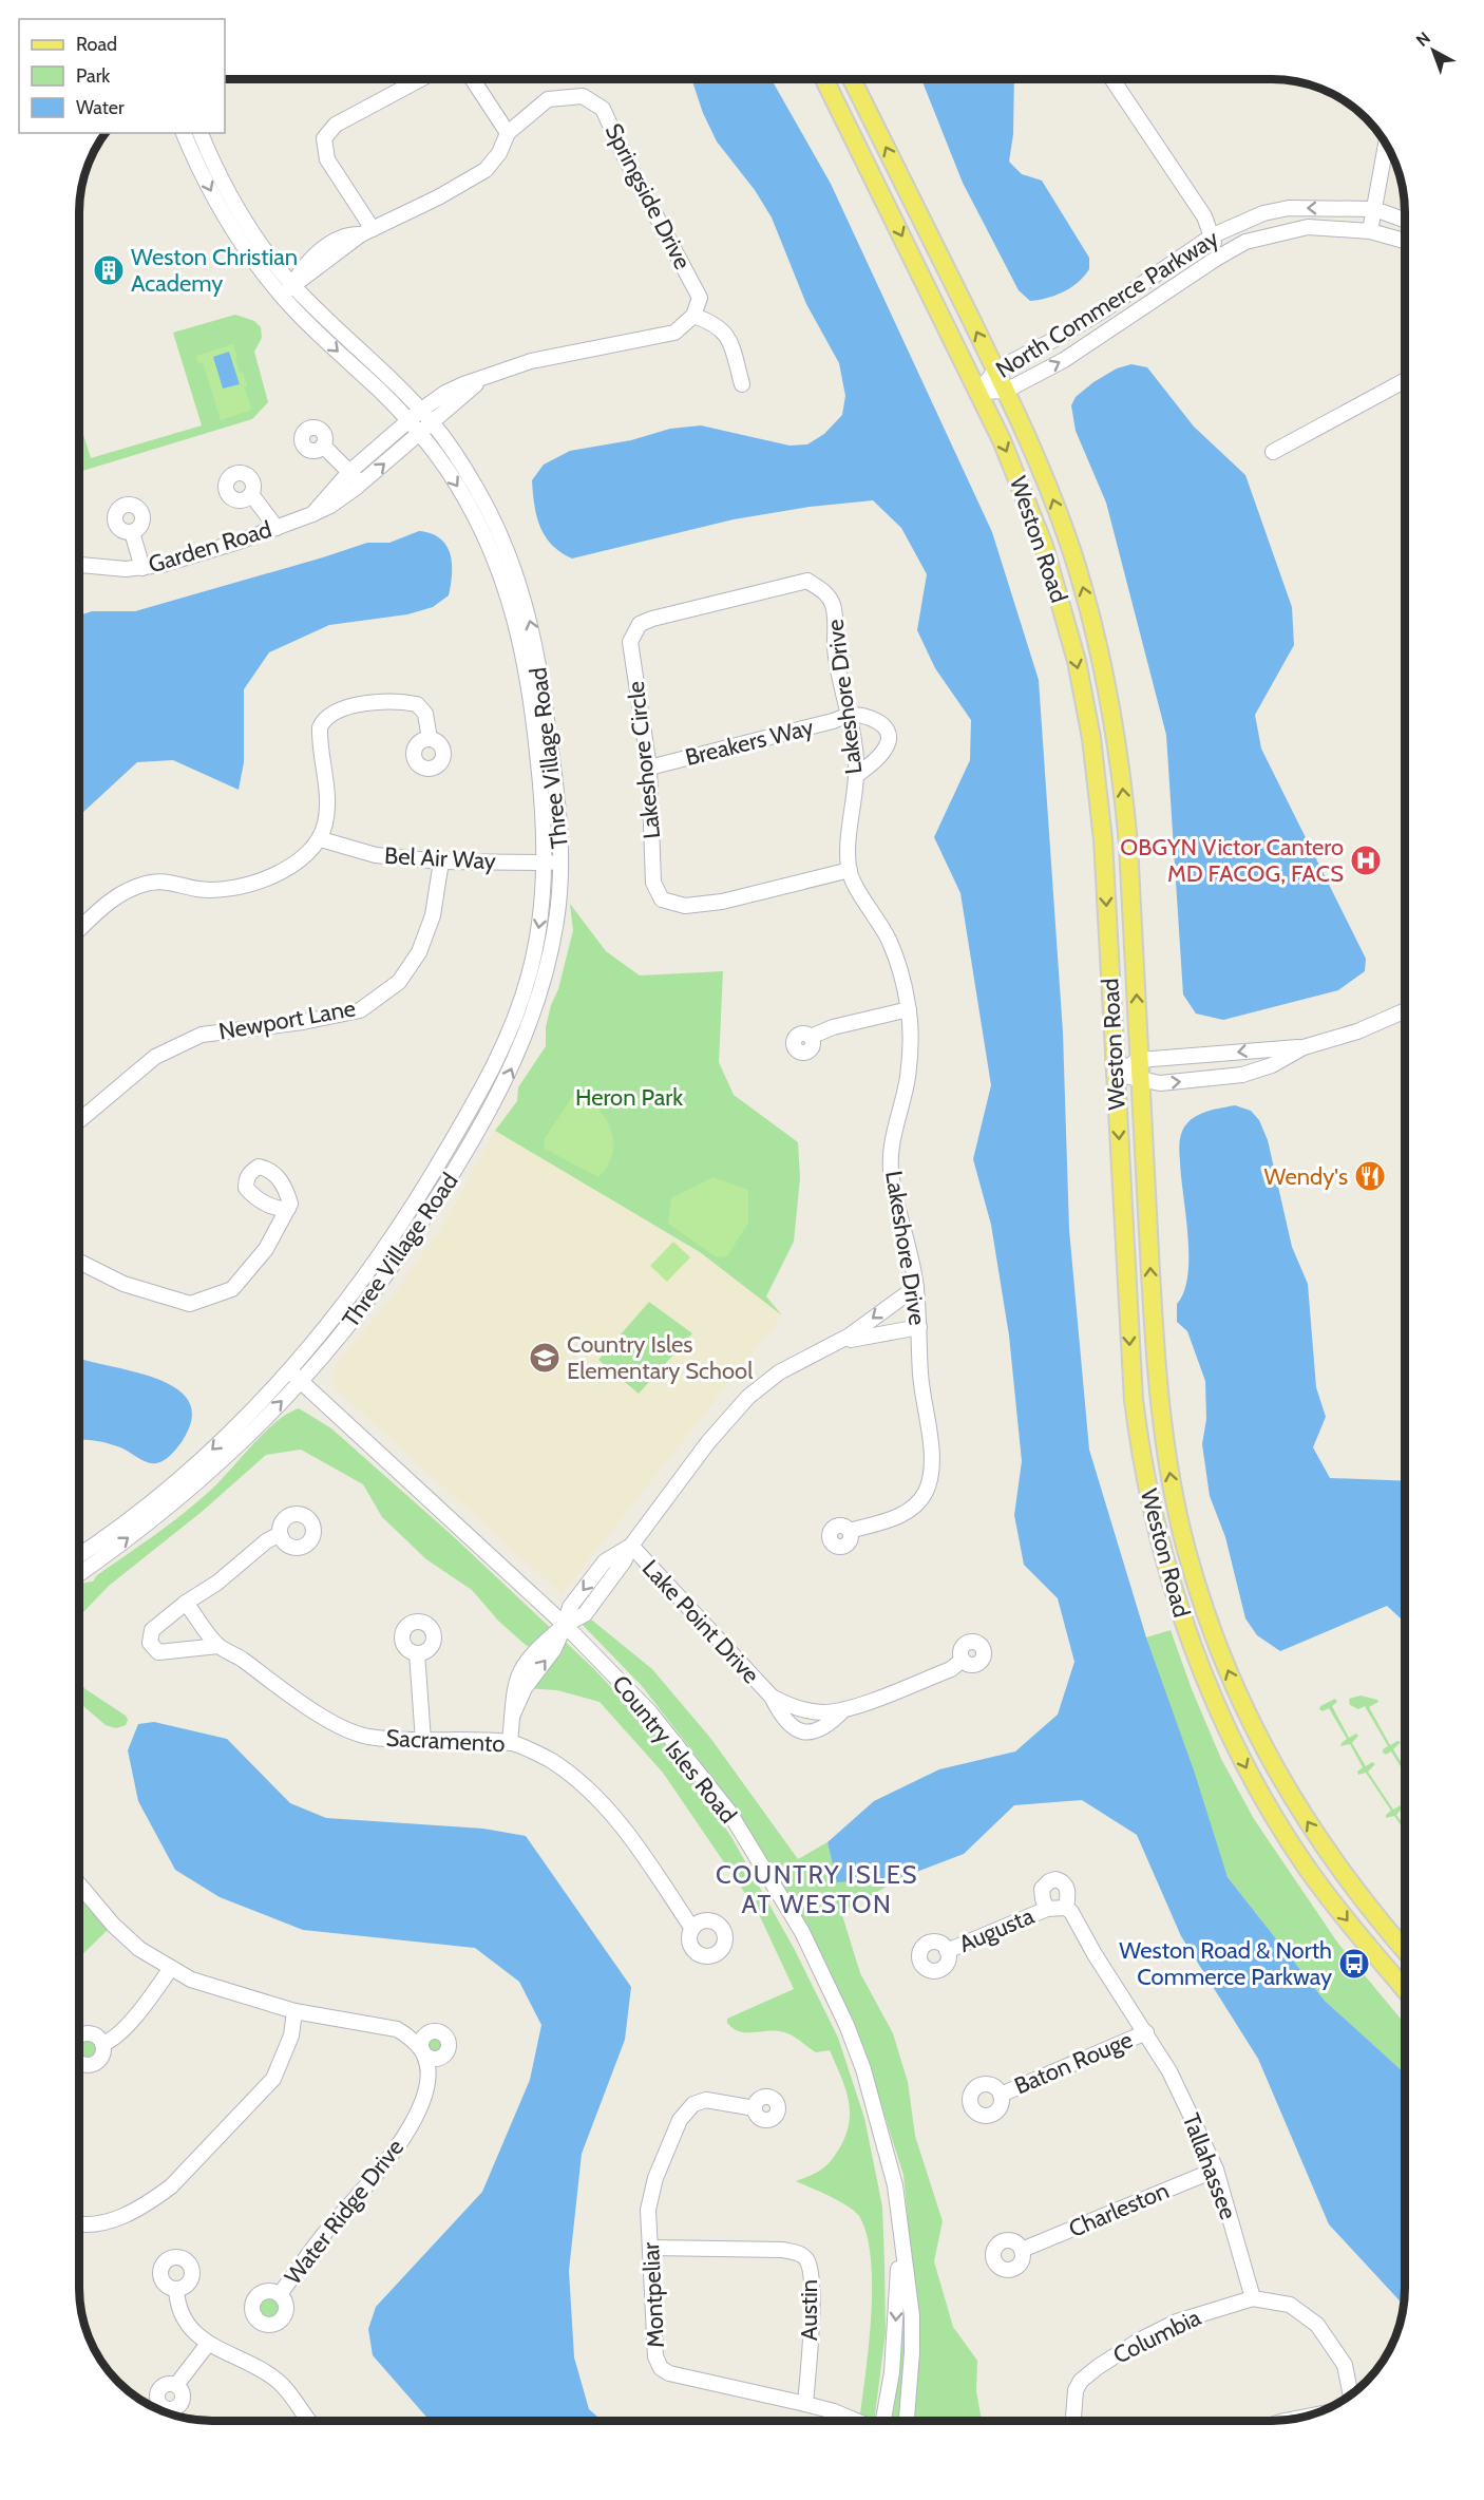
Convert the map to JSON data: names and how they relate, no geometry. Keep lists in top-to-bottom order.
{
  "streets": {
    "main road": ["Weston Road"],
    "street": [
      "Springside Drive",
      "North Commerce Parkway",
      "Garden Road",
      "Lakeshore Drive",
      "Breakers Way",
      "Three Village Road",
      "Lakeshore Circle",
      "Bel Air Way",
      "Newport Lane",
      "Lake Point Drive",
      "Sacramento",
      "Country Isles Road",
      "Augusta",
      "Baton Rouge",
      "Tallahassee",
      "Charleston",
      "Water Ridge Drive",
      "Montpeliar",
      "Austin",
      "Columbia"
    ]
  },
  "crossings": [
    ["Springside Drive", "Three Village Road"],
    ["North Commerce Parkway", "Weston Road"],
    ["Garden Road", "Three Village Road"],
    ["Lakeshore Drive", "Breakers Way"],
    ["Lakeshore Drive", "Lakeshore Circle"],
    ["Breakers Way", "Lakeshore Circle"],
    ["Three Village Road", "Bel Air Way"],
    ["Three Village Road", "Country Isles Road"],
    ["Bel Air Way", "Newport Lane"],
    ["Augusta", "Tallahassee"],
    ["Baton Rouge", "Tallahassee"],
    ["Tallahassee", "Charleston"],
    ["Tallahassee", "Columbia"],
    ["Montpeliar", "Austin"]
  ],
  "districts": ["COUNTRY ISLES AT WESTON"],
  "parks": ["Heron Park"],
  "places": {
    "building": ["Weston Christian Academy"],
    "hospital": ["OBGYN Victor Cantero MD FACOG, FACS"],
    "restaurant": ["Wendy's"],
    "school or university": ["Country Isles Elementary School"],
    "bus stop": ["Weston Road & North Commerce Parkway"]
  },
  "legend": ["Road", "Park", "Water"],
  "north": "top left"
}
